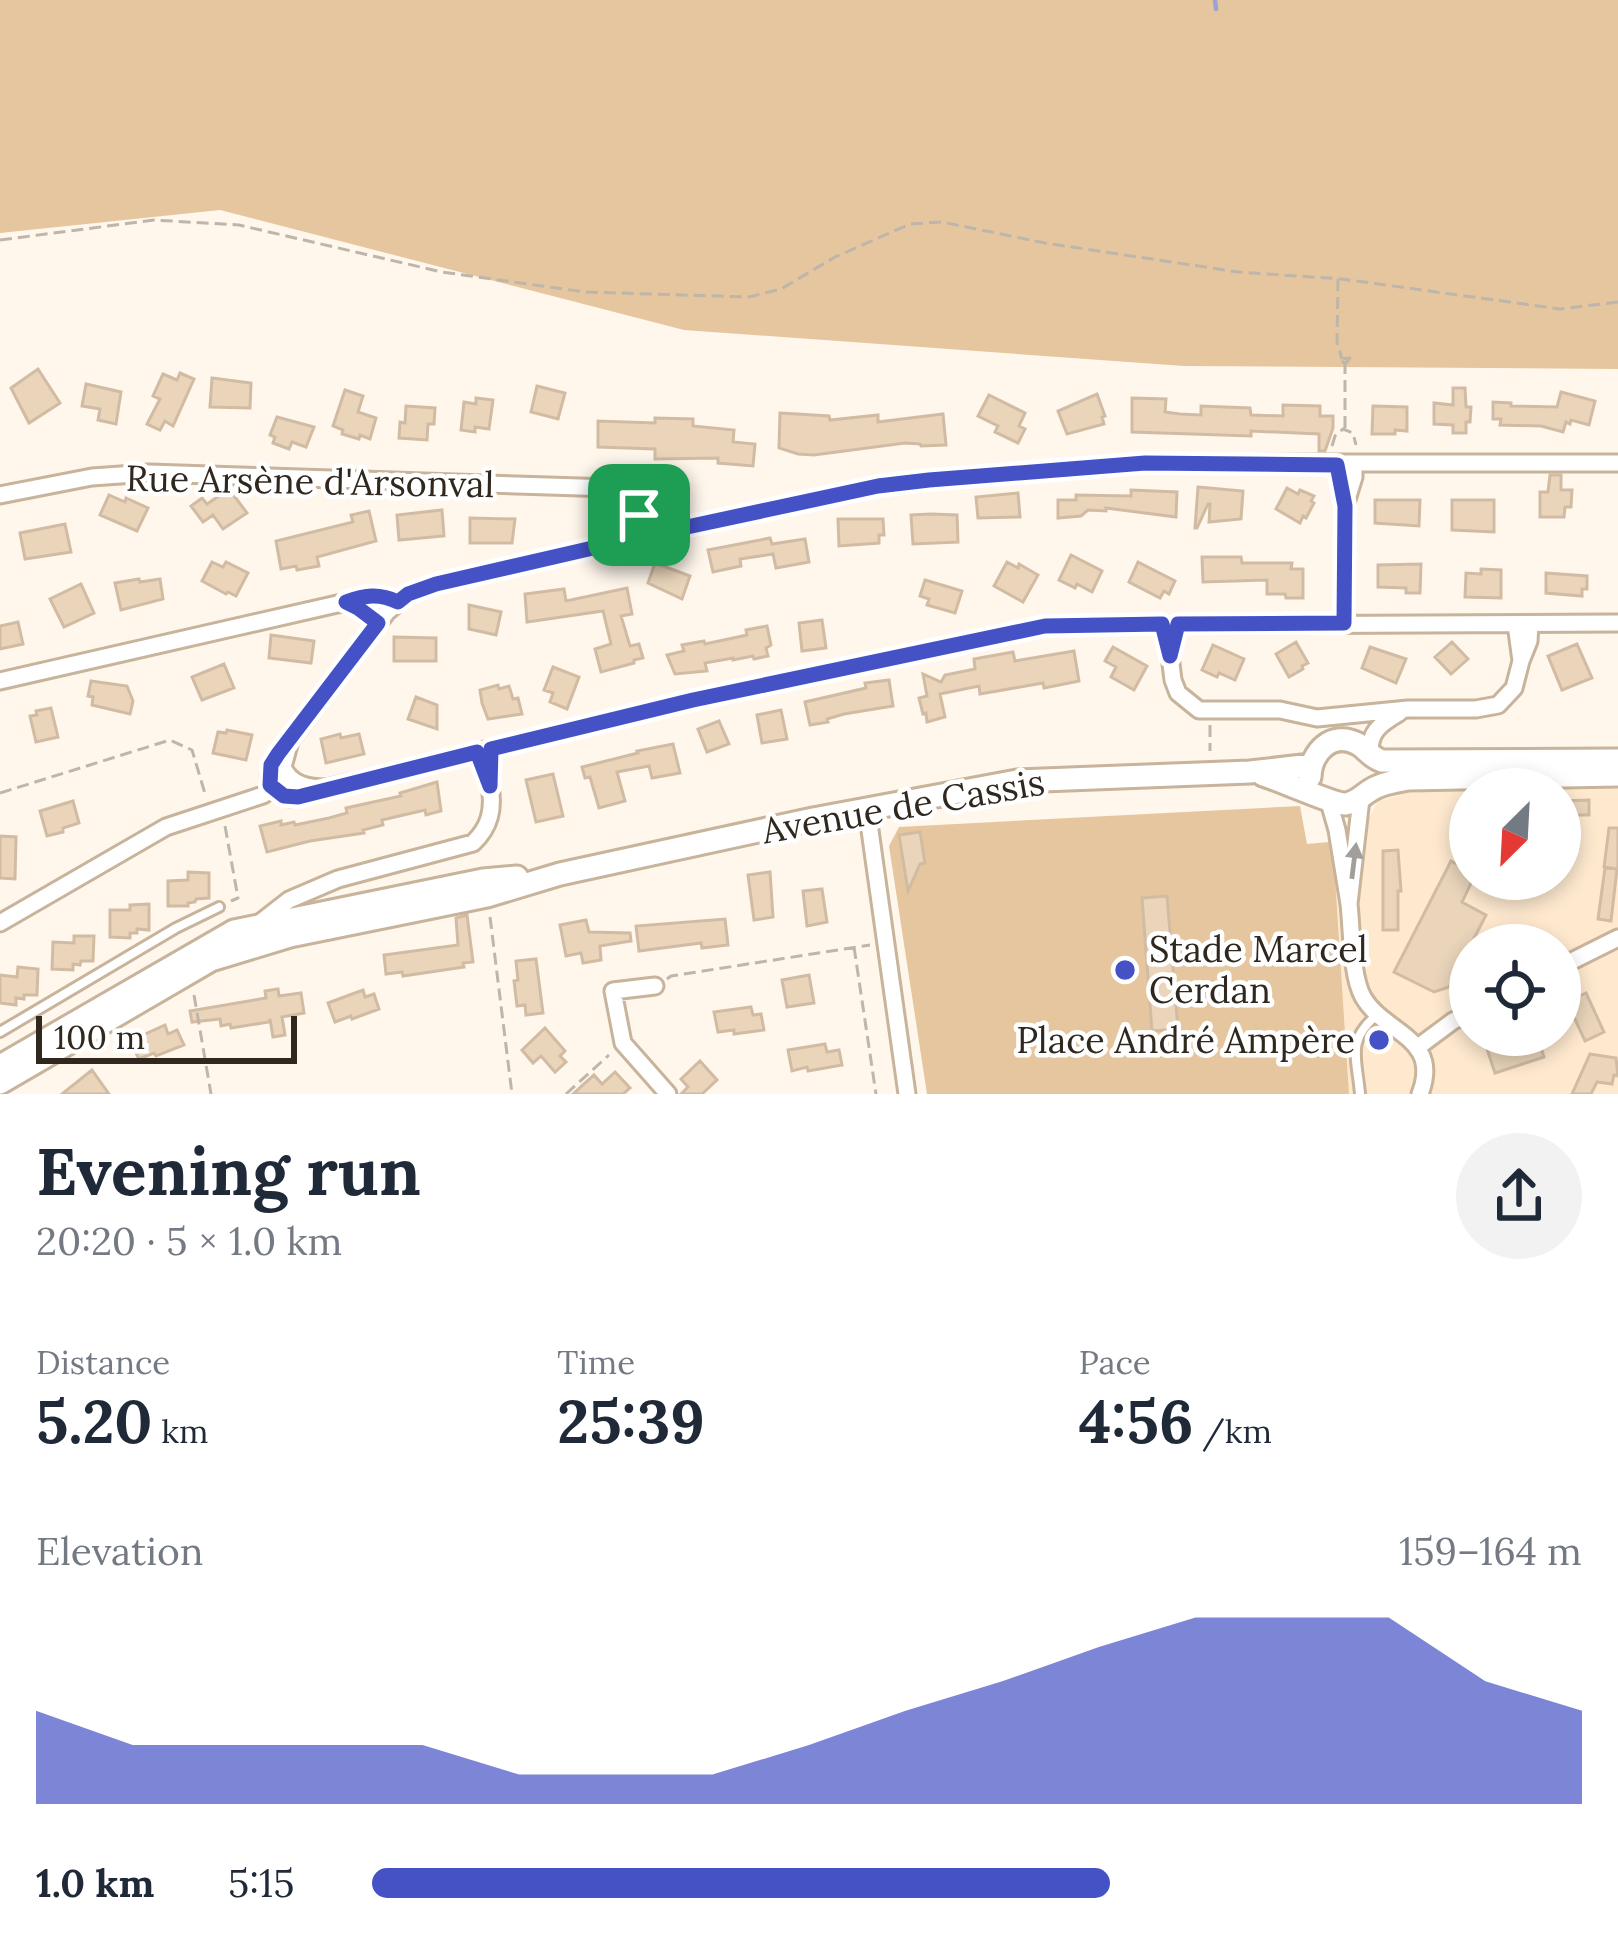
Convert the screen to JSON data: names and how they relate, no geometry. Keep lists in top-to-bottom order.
{
  "streets": {
    "main road": ["Avenue de Cassis"],
    "street": ["Rue Arsène d'Arsonval"]
  },
  "places": ["Stade Marcel Cerdan", "Place André Ampère"],
  "scale_bar": "100 m",
  "north": "bottom left",
  "page": {
    "scale": "100 m",
    "heading": ["Evening run", "20:20 · 5 × 1.0 km"],
    "stats": [
      ["Distance", "5.20 km"],
      ["Time", "25:39"],
      ["Pace", "4:56 /km"]
    ],
    "chart": ["Elevation", "159–164 m"],
    "list": [
      {
        "name": "1.0 km",
        "note": "5:15"
      }
    ]
  }
}
